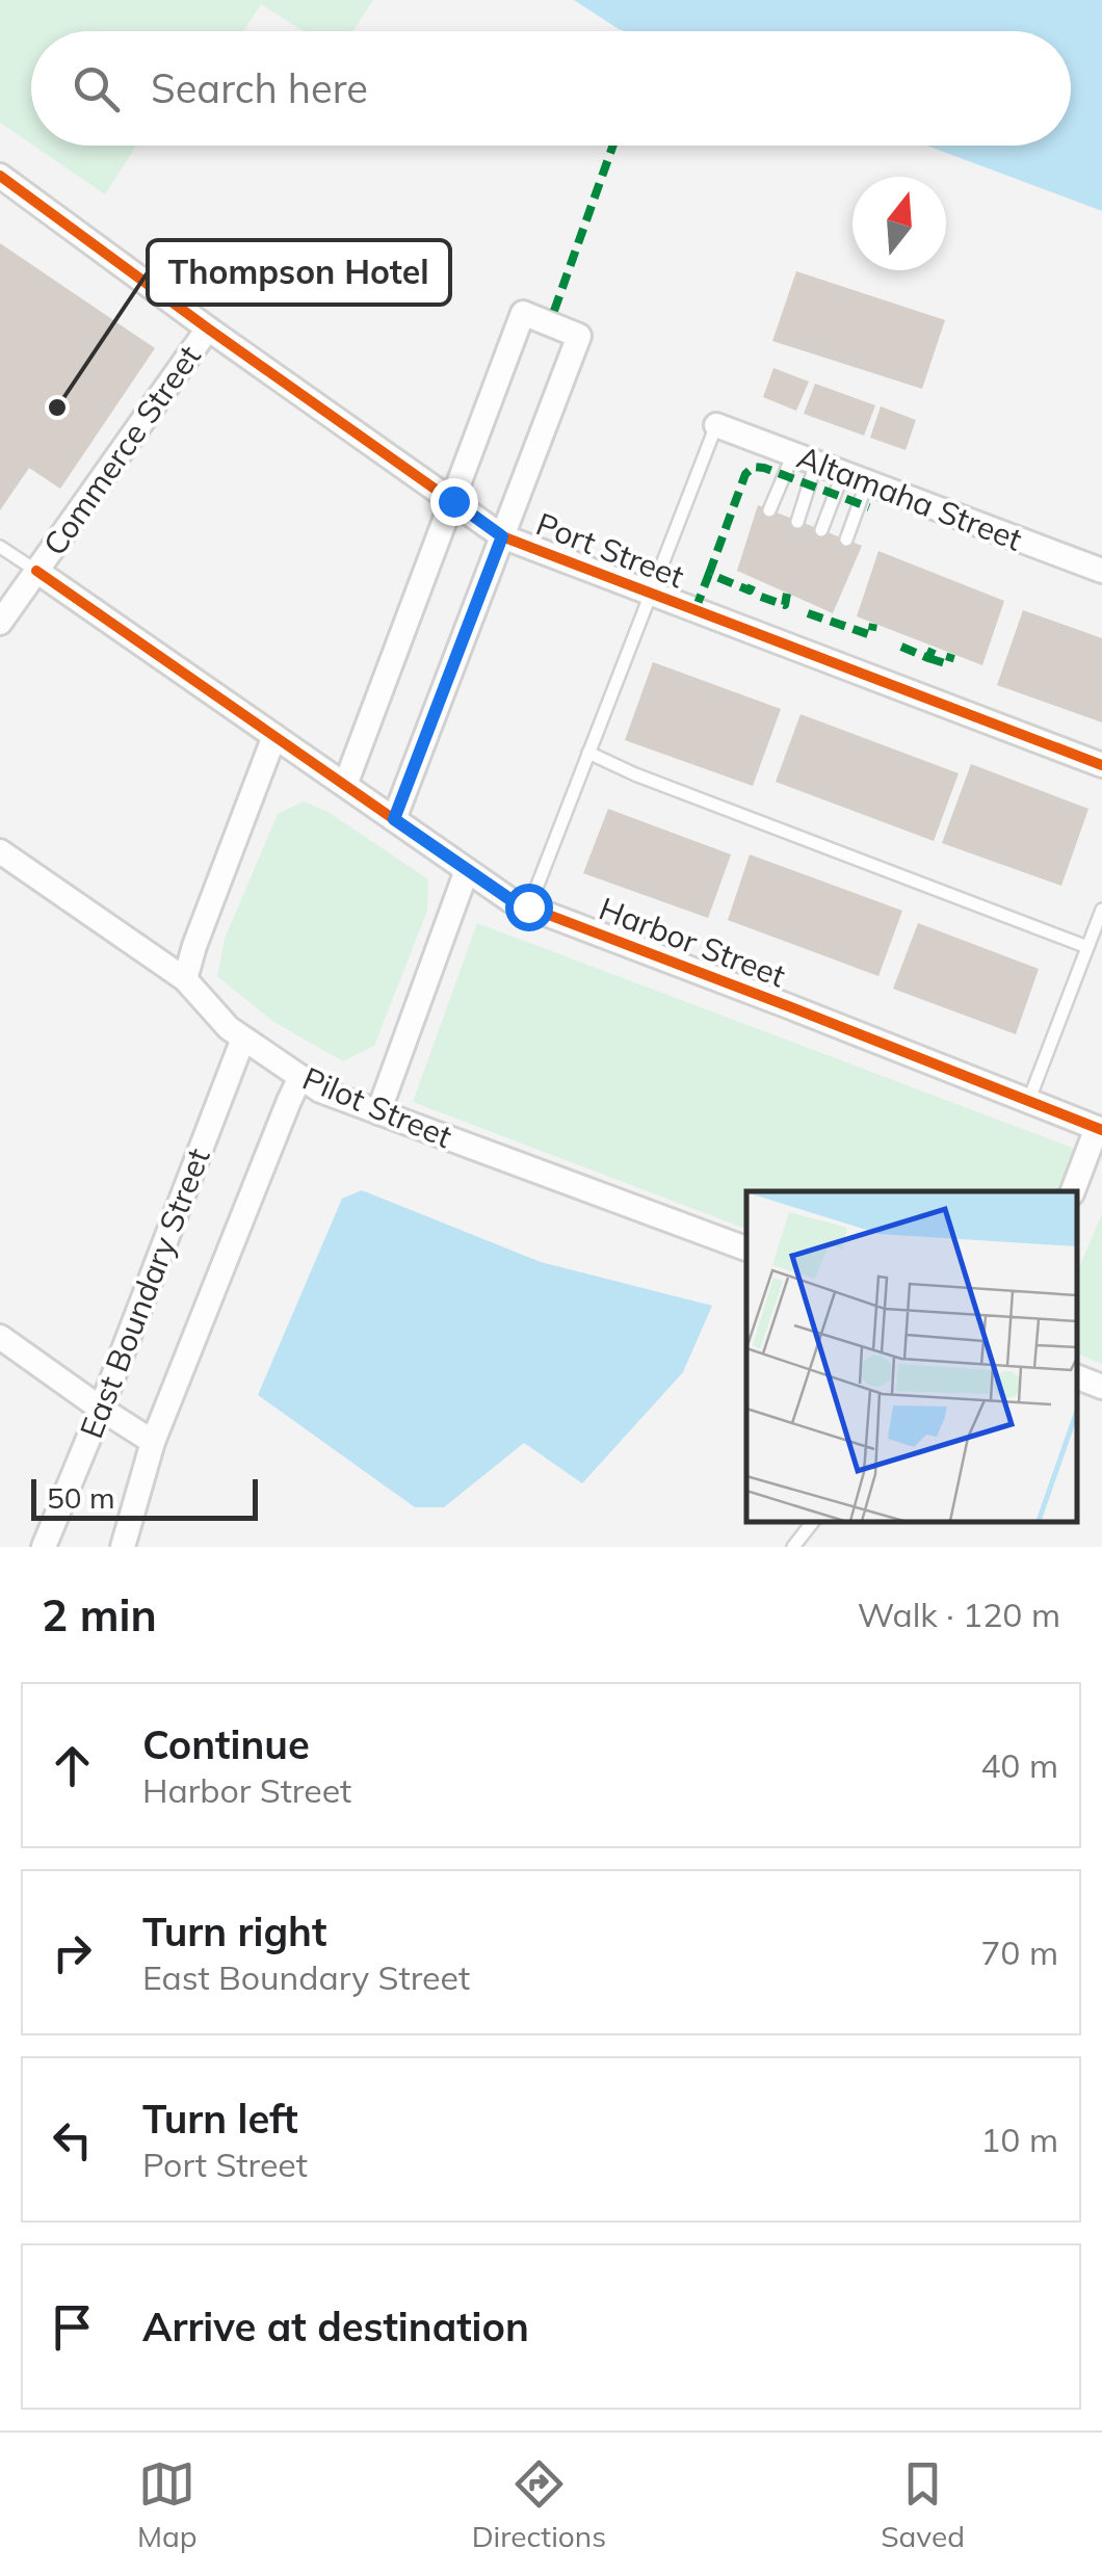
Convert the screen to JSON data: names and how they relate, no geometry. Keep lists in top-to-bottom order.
{
  "streets": {
    "street": [
      "Commerce Street",
      "Altamaha Street",
      "Port Street",
      "Harbor Street",
      "Pilot Street",
      "East Boundary Street"
    ]
  },
  "crossings": [
    ["Commerce Street", "Port Street"],
    ["Commerce Street", "Harbor Street"],
    ["Pilot Street", "East Boundary Street"]
  ],
  "places": ["Thompson Hotel"],
  "scale_bar": "50 m",
  "north": "top",
  "page": {
    "search": "Search here",
    "scale": "50 m",
    "heading": ["2 min", "Walk · 120 m"],
    "list": [
      ["Continue", "Harbor Street", "40 m"],
      ["Turn right", "East Boundary Street", "70 m"],
      ["Turn left", "Port Street", "10 m"],
      "Arrive at destination"
    ],
    "nav": ["Map", "Directions", "Saved"]
  }
}
